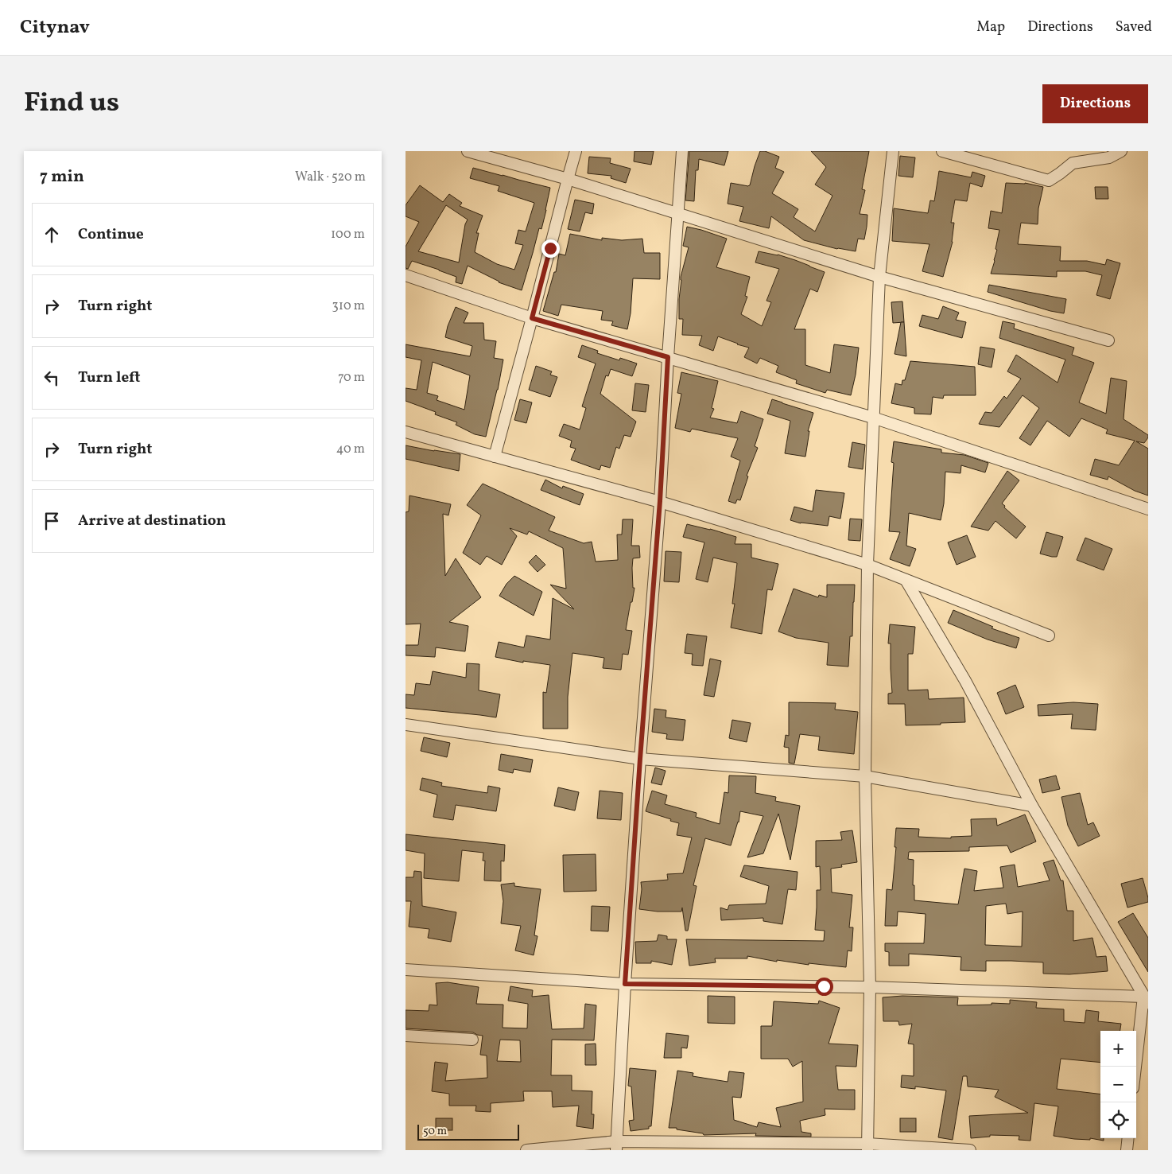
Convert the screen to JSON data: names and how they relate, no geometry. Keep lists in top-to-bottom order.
{
  "scale_bar": "50 m",
  "page": {
    "header": "Citynav",
    "nav": ["Map", "Directions", "Saved"],
    "title": "Find us",
    "buttons": "Directions",
    "heading": ["7 min", "Walk · 520 m"],
    "list": [
      ["Continue", "100 m"],
      ["Turn right", "310 m"],
      ["Turn left", "70 m"],
      ["Turn right", "40 m"],
      "Arrive at destination"
    ],
    "map_buttons": ["+", "−"],
    "scale": "50 m"
  }
}
